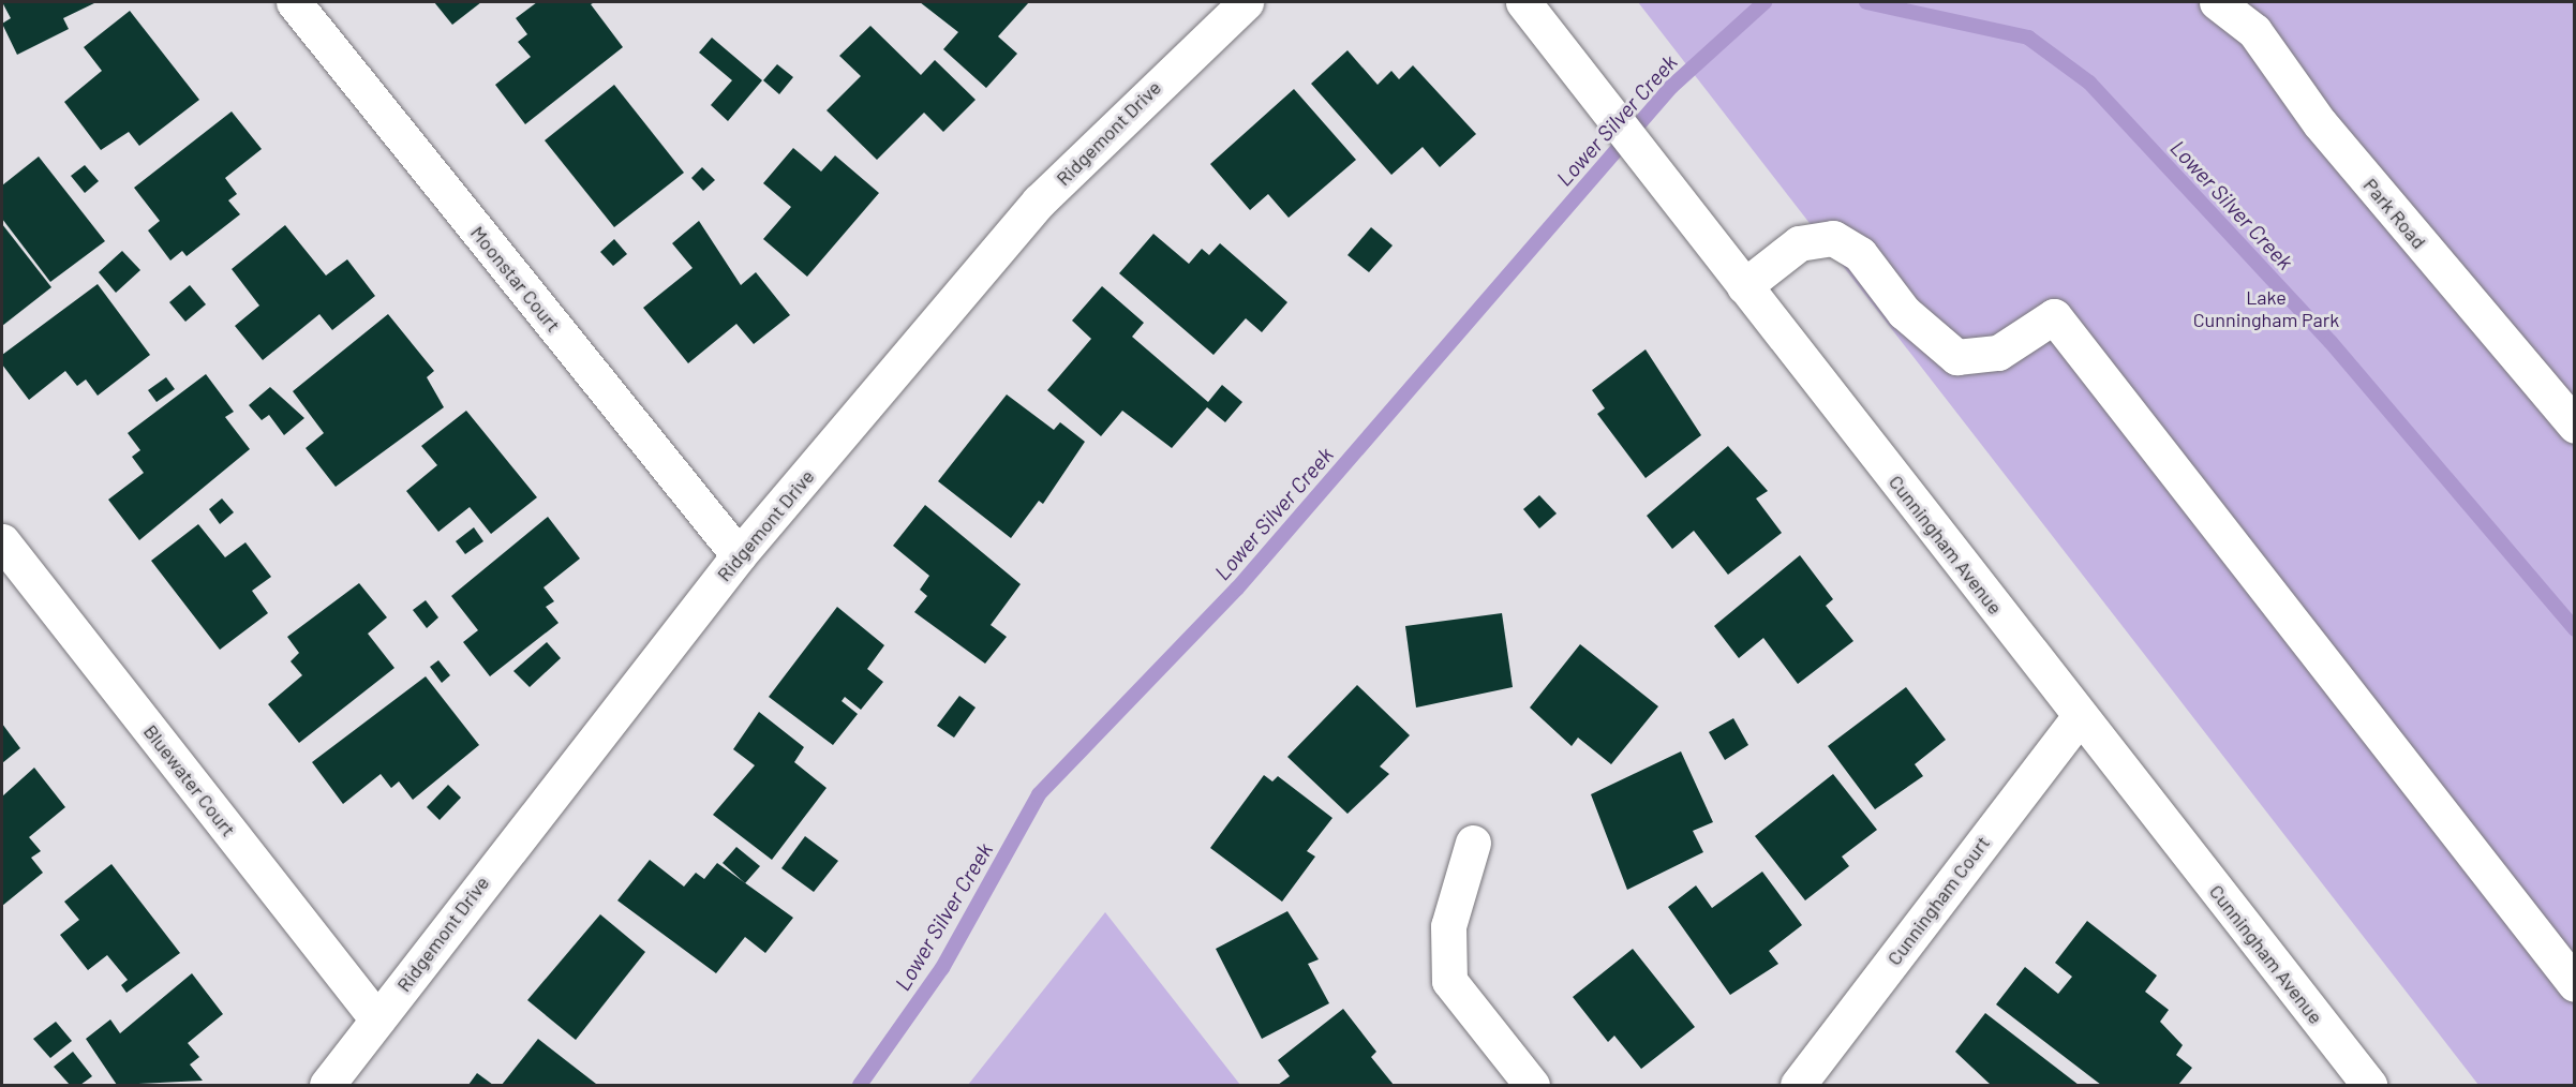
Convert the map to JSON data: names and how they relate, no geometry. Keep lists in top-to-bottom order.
{
  "streets": {
    "street": [
      "Ridgemont Drive",
      "Park Road",
      "Moonstar Court",
      "Cunningham Avenue",
      "Bluewater Court",
      "Cunningham Court"
    ]
  },
  "crossings": [
    ["Ridgemont Drive", "Moonstar Court"],
    ["Ridgemont Drive", "Bluewater Court"],
    ["Cunningham Avenue", "Cunningham Court"]
  ],
  "water": ["Lower Silver Creek"],
  "parks": ["Lake Cunningham Park"]
}
